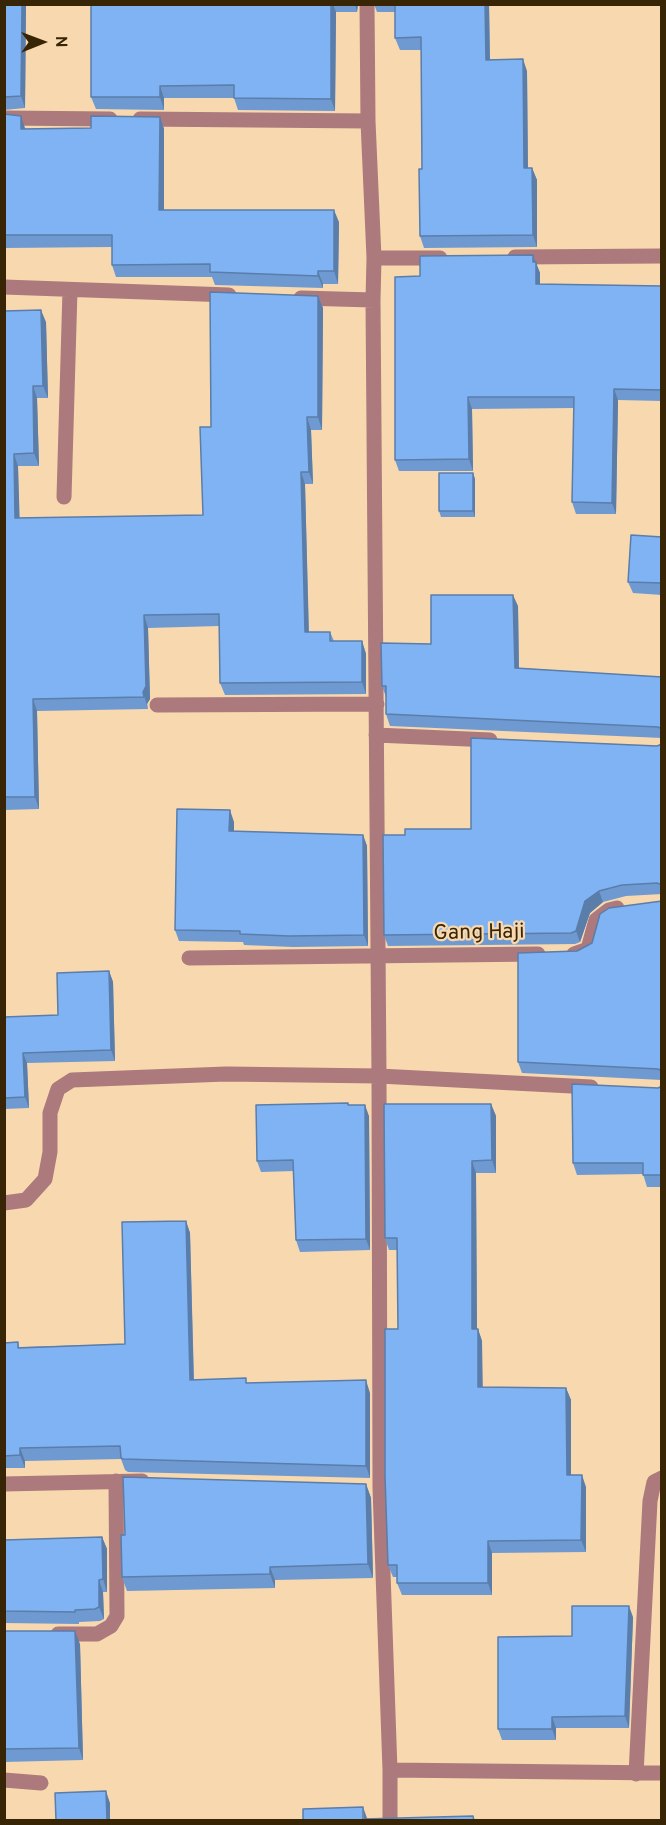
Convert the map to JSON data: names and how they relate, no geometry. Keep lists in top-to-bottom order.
{
  "streets": {
    "street": ["Gang Haji"]
  },
  "north": "right"
}
